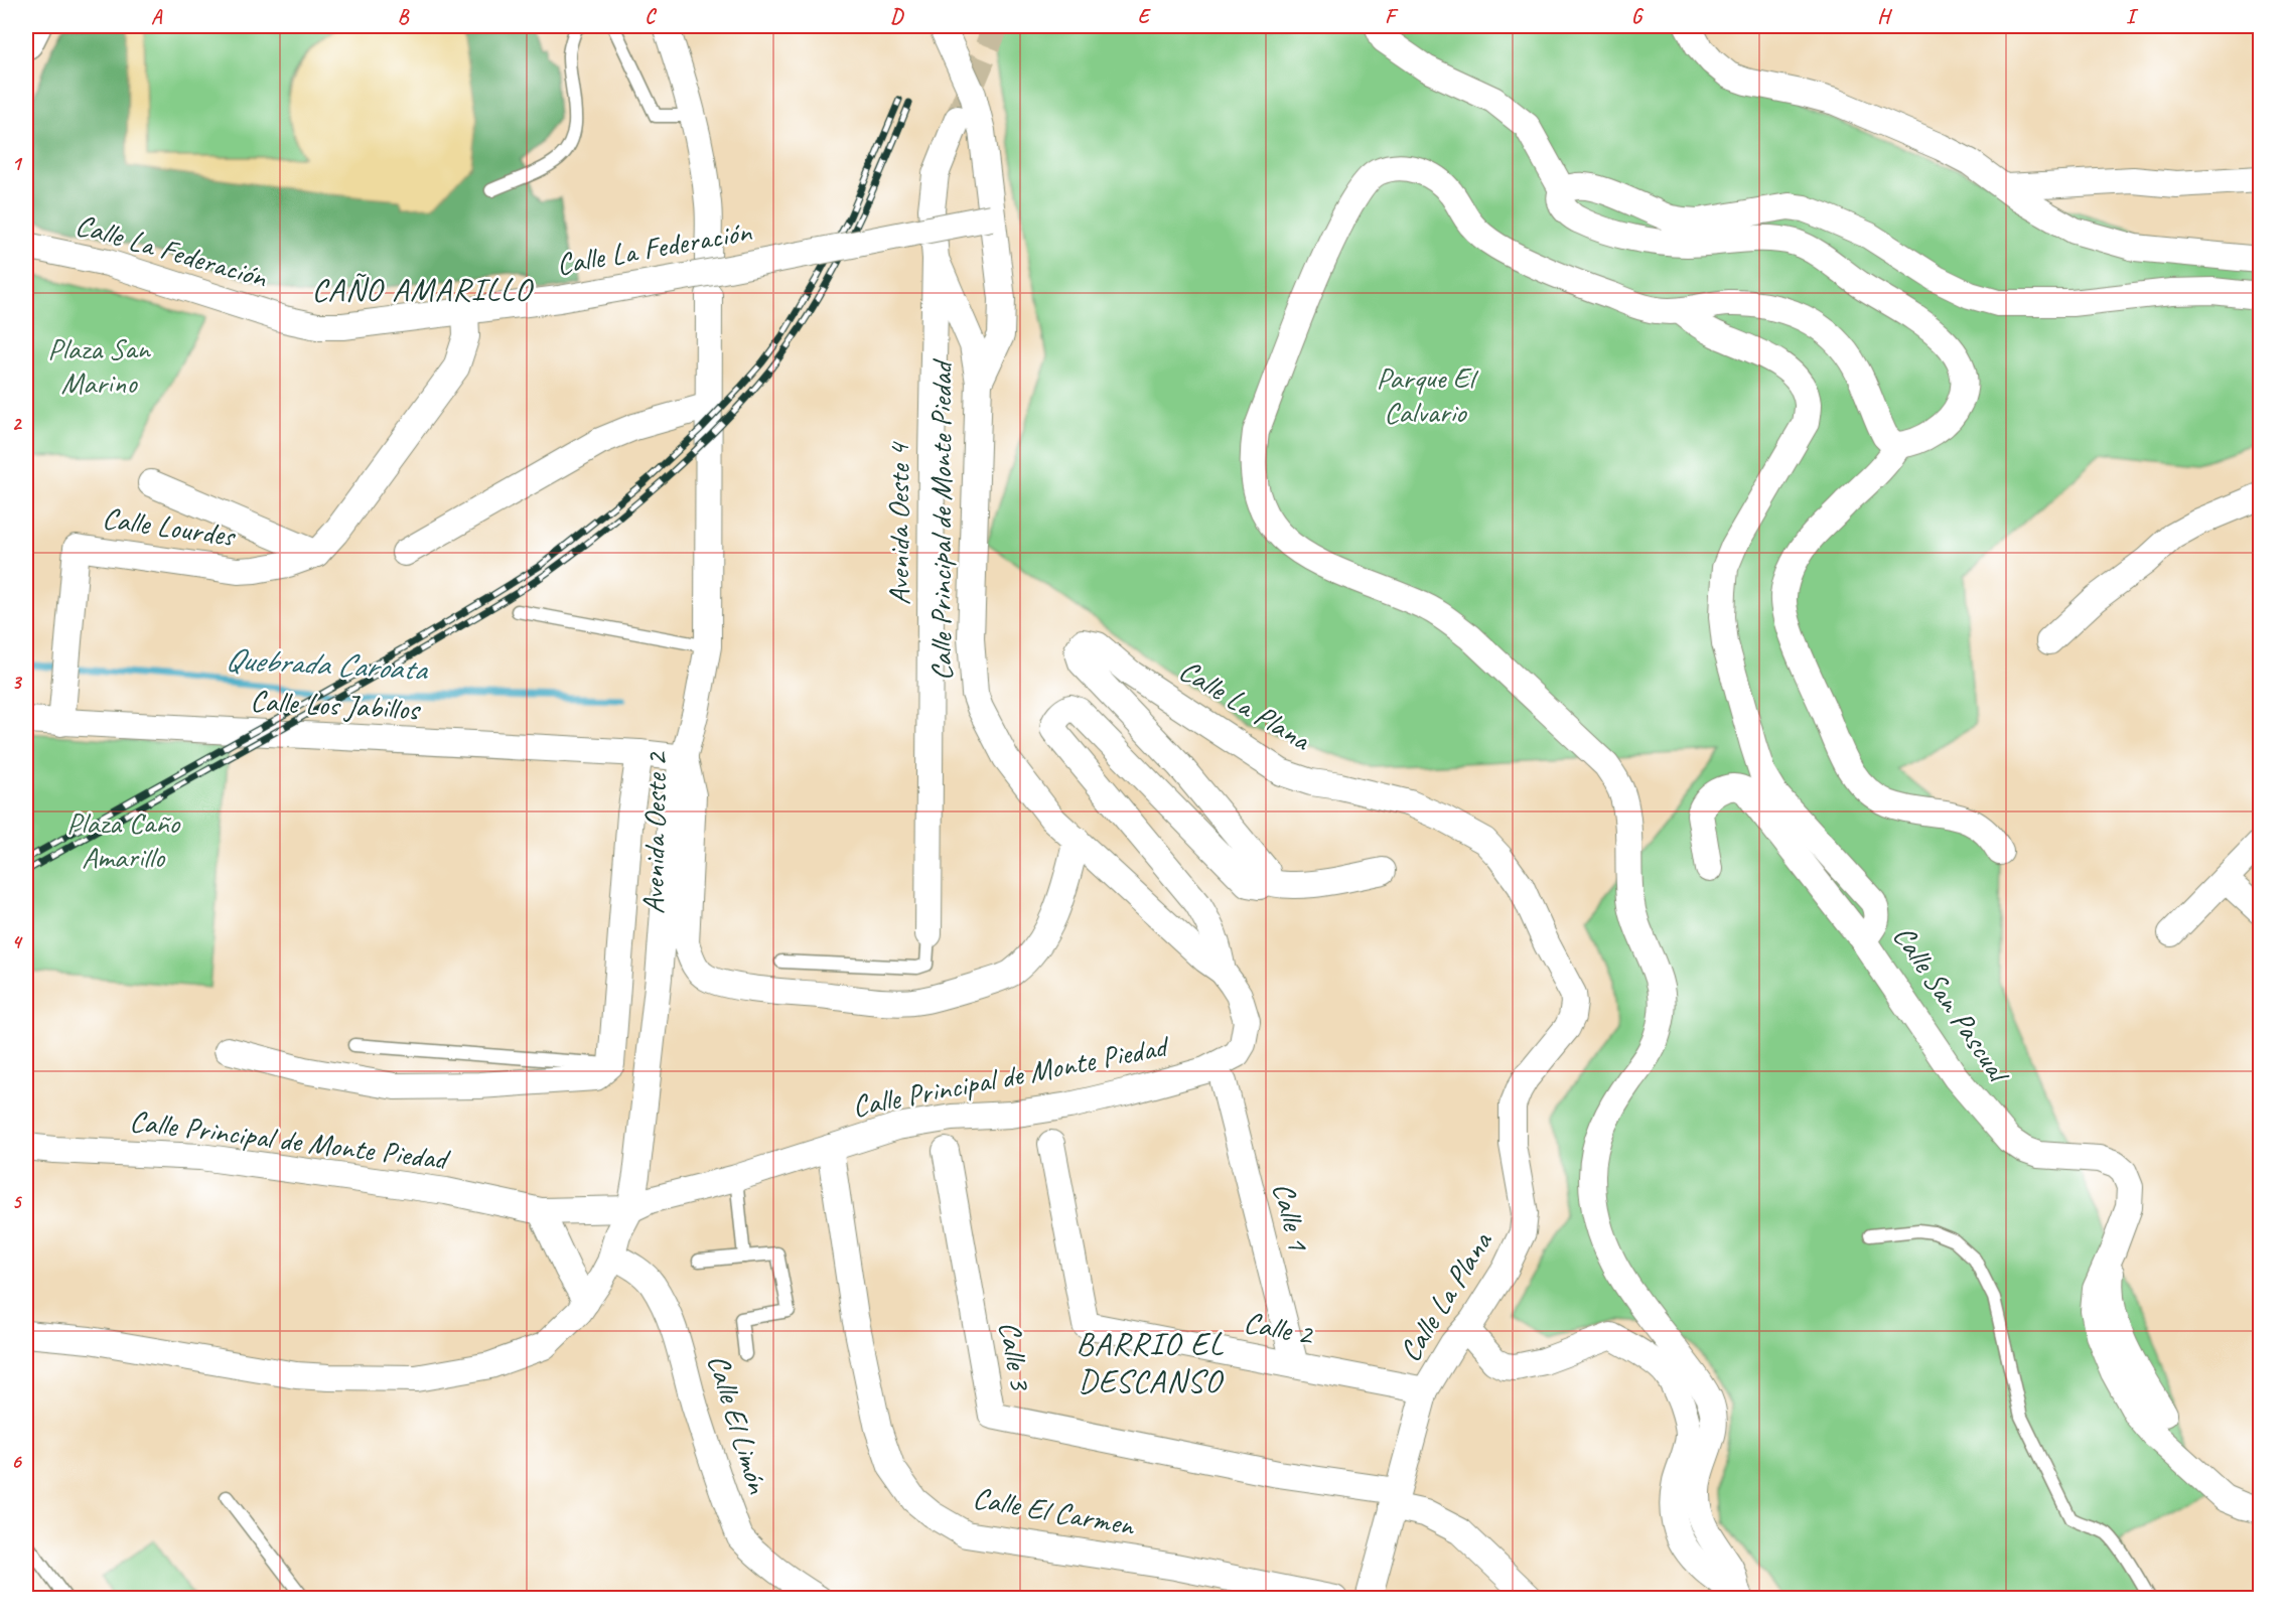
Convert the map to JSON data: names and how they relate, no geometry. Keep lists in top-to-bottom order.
{
  "streets": {
    "street": [
      "Calle La Federación",
      "Calle Principal de Monte Piedad",
      "Avenida Oeste 4",
      "Calle Lourdes",
      "Calle Los Jabillos",
      "Calle La Plana",
      "Avenida Oeste 2",
      "Calle San Pascual",
      "Calle 1",
      "Calle 2",
      "Calle 3",
      "Calle El Limón",
      "Calle El Carmen"
    ]
  },
  "crossings": [
    ["Calle La Federación", "Calle Lourdes"],
    ["Calle Principal de Monte Piedad", "Avenida Oeste 4"],
    ["Calle Principal de Monte Piedad", "Avenida Oeste 2"],
    ["Calle Principal de Monte Piedad", "Calle El Carmen"],
    ["Calle Lourdes", "Calle Los Jabillos"],
    ["Calle Los Jabillos", "Avenida Oeste 2"],
    ["Calle La Plana", "Calle 2"],
    ["Calle La Plana", "Calle 3"],
    ["Calle 1", "Calle 2"]
  ],
  "districts": ["CAÑO AMARILLO", "BARRIO EL DESCANSO"],
  "water": ["Quebrada Caroata"],
  "parks": ["Plaza San Marino", "Parque El Calvario", "Plaza Caño Amarillo"],
  "grid": {
    "columns": [
      "A",
      "B",
      "C",
      "D",
      "E",
      "F",
      "G",
      "H",
      "I"
    ],
    "rows": [
      "1",
      "2",
      "3",
      "4",
      "5",
      "6"
    ]
  }
}
